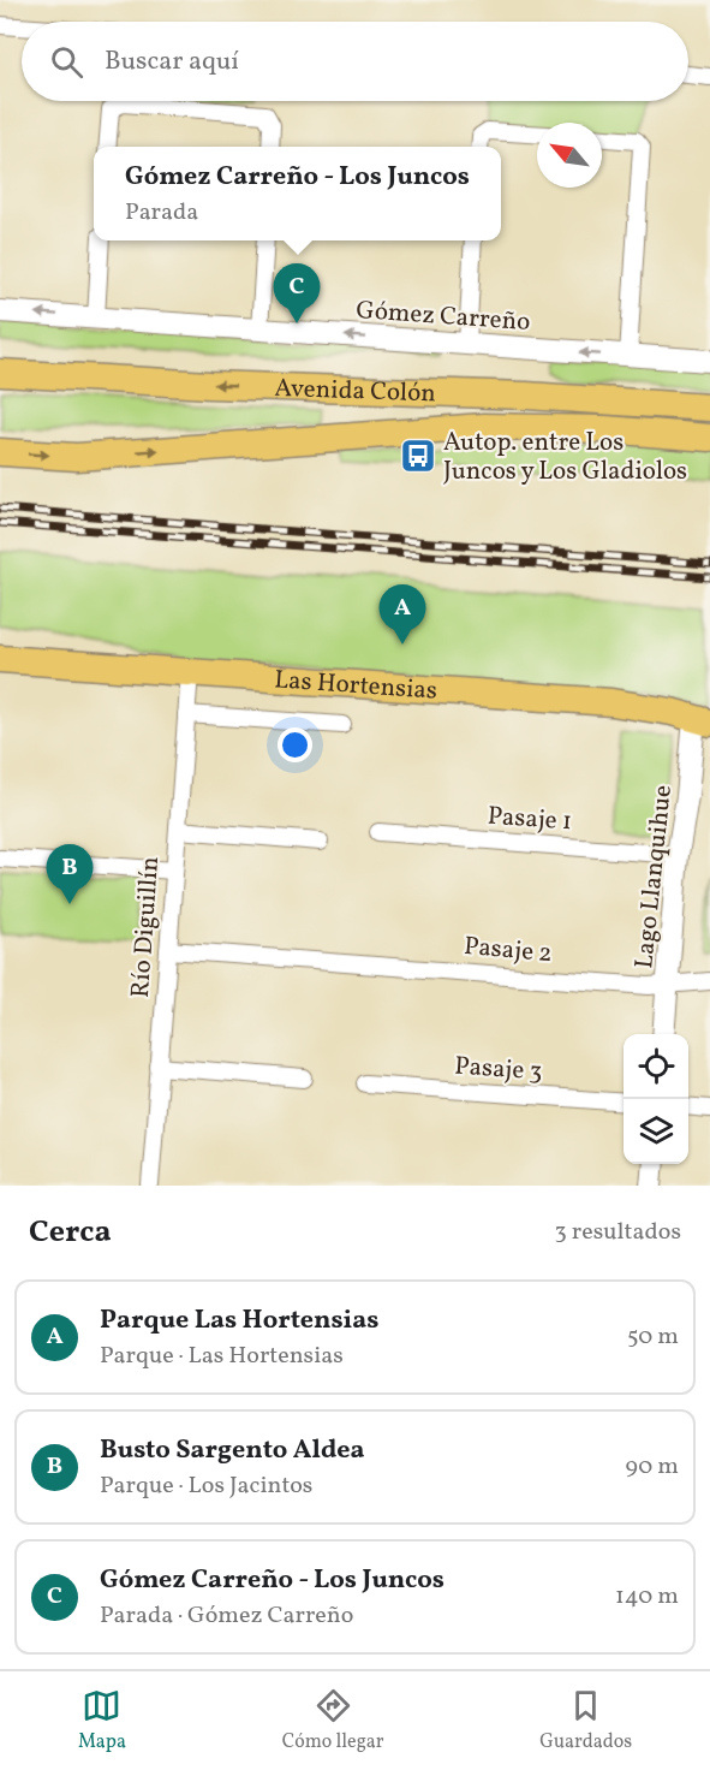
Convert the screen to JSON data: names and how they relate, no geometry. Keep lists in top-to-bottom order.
{
  "streets": {
    "main road": ["Avenida Colón", "Las Hortensias"],
    "street": [
      "Gómez Carreño",
      "Pasaje 1",
      "Lago Llanquihue",
      "Río Diguillín",
      "Pasaje 2",
      "Pasaje 3"
    ]
  },
  "crossings": [
    ["Las Hortensias", "Lago Llanquihue"],
    ["Las Hortensias", "Río Diguillín"],
    ["Pasaje 1", "Lago Llanquihue"],
    ["Lago Llanquihue", "Pasaje 2"],
    ["Río Diguillín", "Pasaje 2"]
  ],
  "one_way": ["Gómez Carreño"],
  "places": {
    "bus stop": ["Autop. entre Los Juncos y Los Gladiolos"]
  },
  "north": "top left",
  "page": {
    "search": "Buscar aquí",
    "popup": ["Gómez Carreño - Los Juncos", "Parada"],
    "pins": ["C", "A", "B"],
    "heading": ["Cerca", "3 resultados"],
    "list": [
      {
        "mark": "A",
        "name": "Parque Las Hortensias",
        "note": "Parque · Las Hortensias",
        "value": "50 m"
      },
      {
        "mark": "B",
        "name": "Busto Sargento Aldea",
        "note": "Parque · Los Jacintos",
        "value": "90 m"
      },
      {
        "mark": "C",
        "name": "Gómez Carreño - Los Juncos",
        "note": "Parada · Gómez Carreño",
        "value": "140 m"
      }
    ],
    "nav": ["Mapa", "Cómo llegar", "Guardados"]
  }
}
